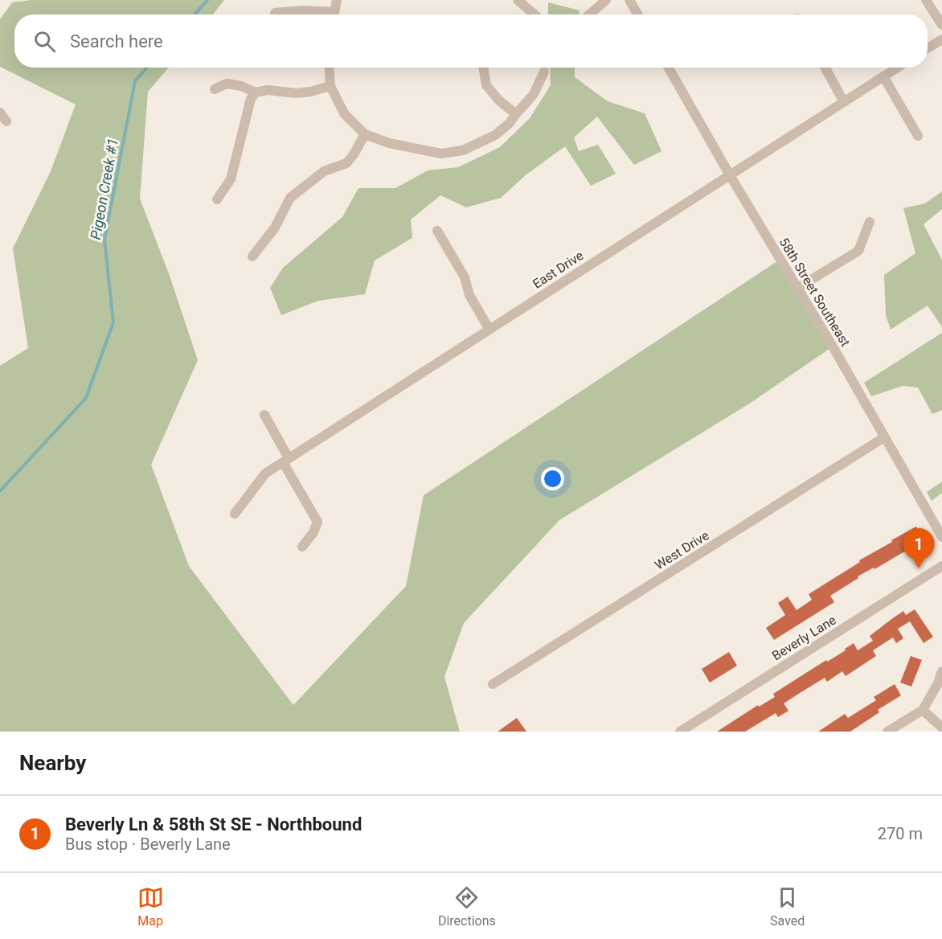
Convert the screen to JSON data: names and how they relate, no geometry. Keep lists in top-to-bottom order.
{
  "streets": {
    "street": [
      "East Drive",
      "58th Street Southeast",
      "West Drive",
      "Beverly Lane"
    ]
  },
  "crossings": [
    ["East Drive", "58th Street Southeast"],
    ["58th Street Southeast", "West Drive"]
  ],
  "water": ["Pigeon Creek #1"],
  "page": {
    "search": "Search here",
    "pins": "1",
    "heading": "Nearby",
    "list": [
      {
        "mark": "1",
        "name": "Beverly Ln & 58th St SE - Northbound",
        "note": "Bus stop · Beverly Lane",
        "value": "270 m"
      }
    ],
    "nav": ["Map", "Directions", "Saved"]
  }
}
